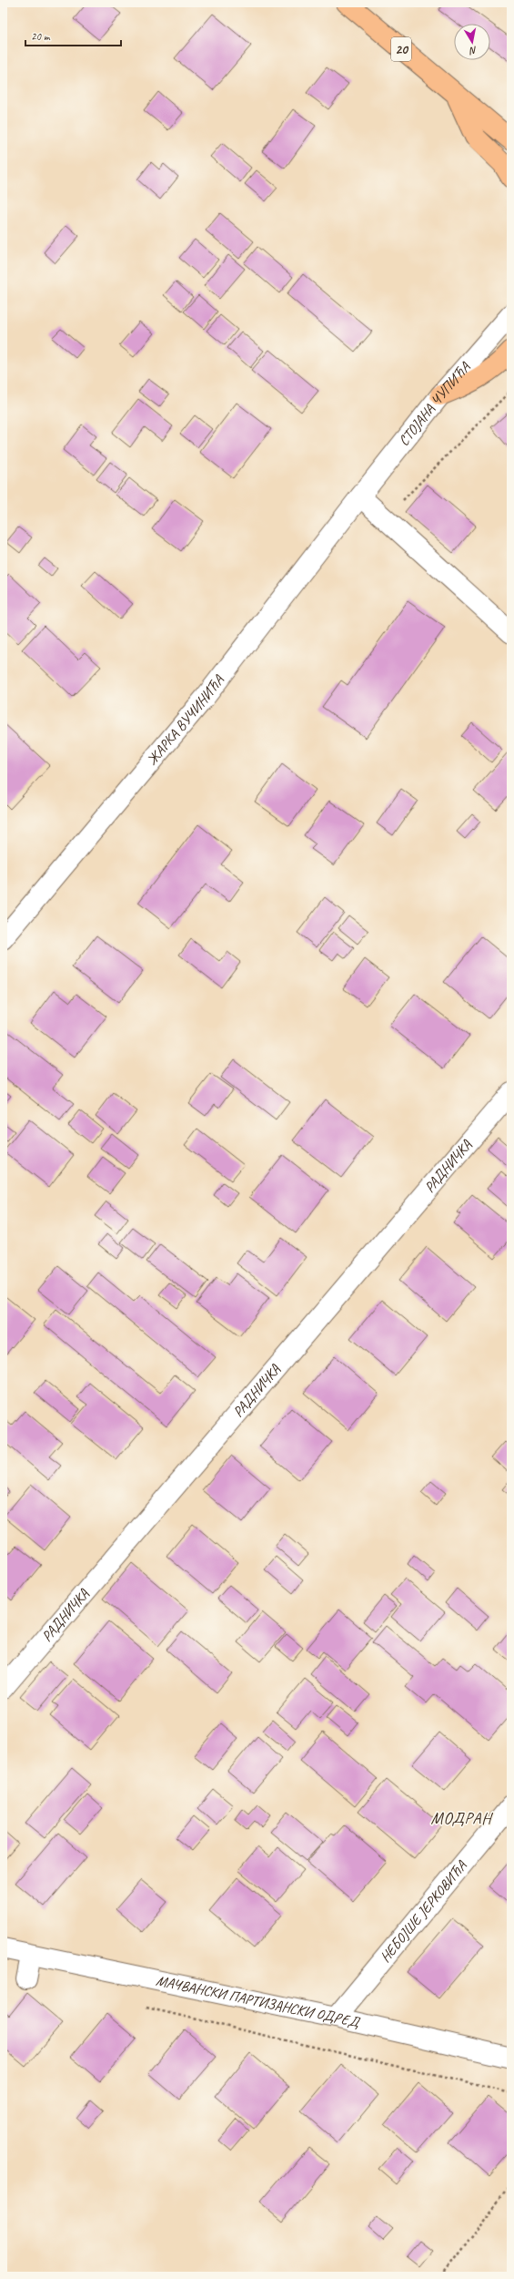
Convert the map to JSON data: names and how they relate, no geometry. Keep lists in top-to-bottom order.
{
  "streets": {
    "main road": ["20"],
    "street": [
      "СТОЈАНА ЧУПИЋА",
      "ЖАРКА ВУЧИНИЋА",
      "РАДНИЧКА",
      "НЕБОЈШЕ ЈЕРКОВИЋА",
      "МАЧВАНСКИ ПАРТИЗАНСКИ ОДРЕД"
    ]
  },
  "crossings": [
    ["СТОЈАНА ЧУПИЋА", "ЖАРКА ВУЧИНИЋА"],
    ["НЕБОЈШЕ ЈЕРКОВИЋА", "МАЧВАНСКИ ПАРТИЗАНСКИ ОДРЕД"]
  ],
  "districts": ["МОДРАН"],
  "scale_bar": "20 m",
  "north": "bottom"
}
